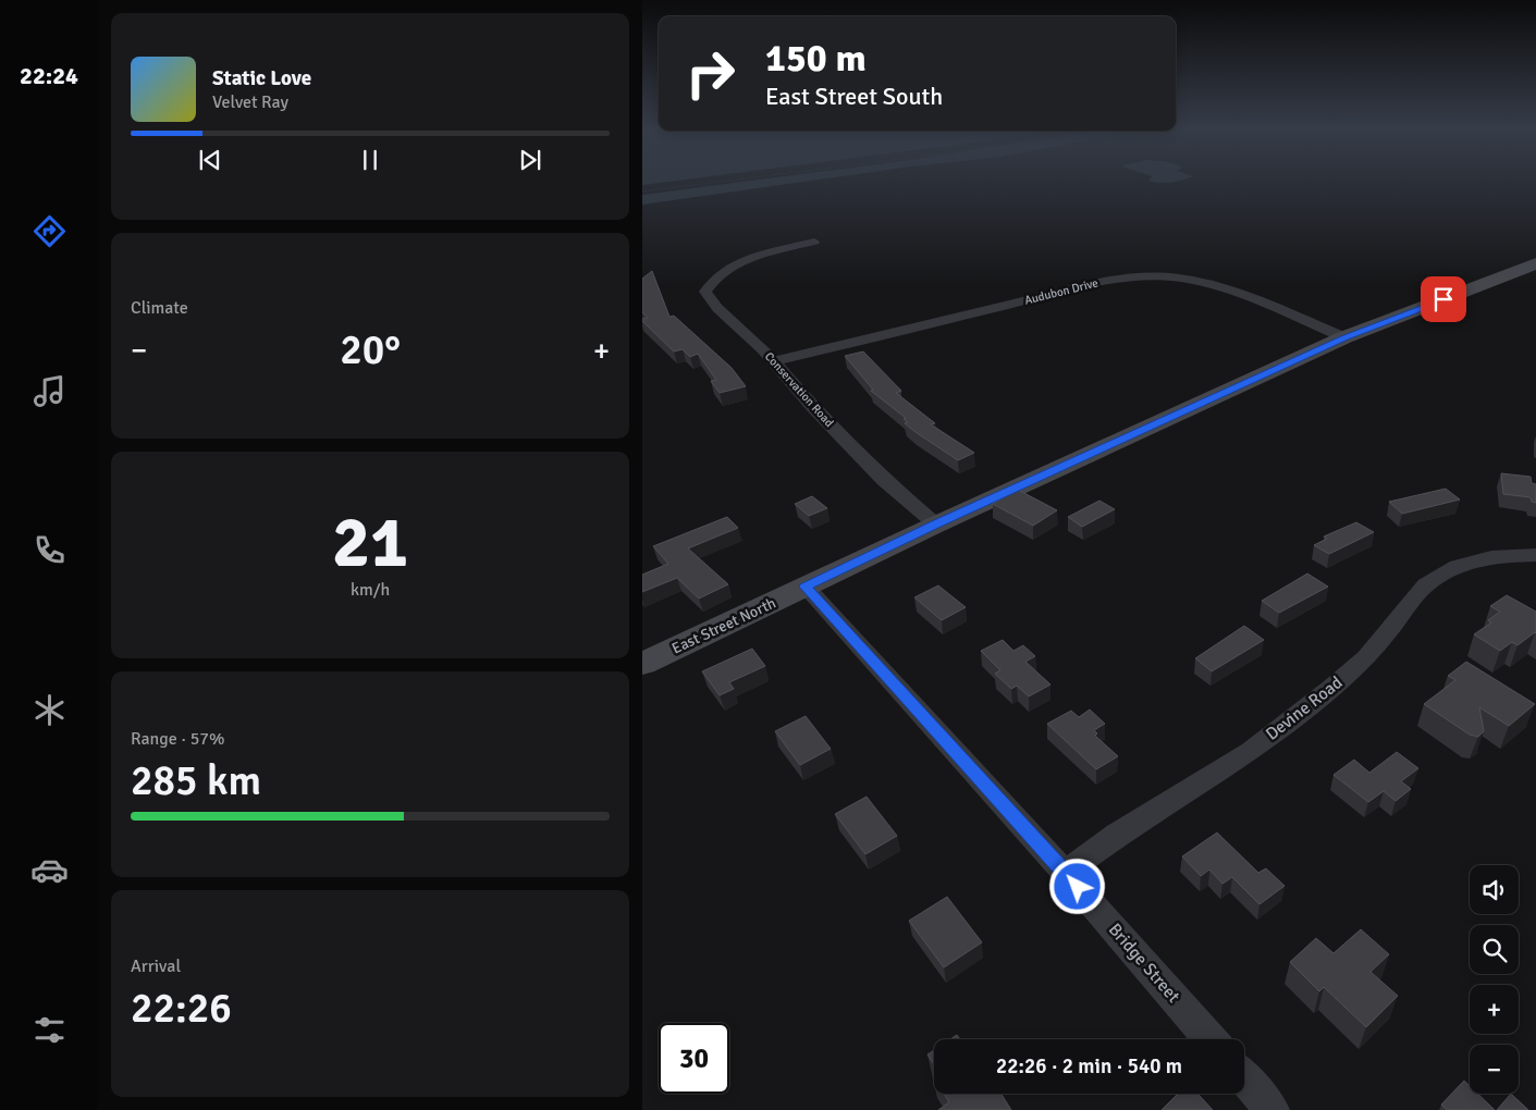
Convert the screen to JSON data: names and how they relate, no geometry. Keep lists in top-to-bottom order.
{
  "streets": {
    "main road": ["East Street North"],
    "street": [
      "Audubon Drive",
      "Conservation Road",
      "Devine Road",
      "Bridge Street"
    ]
  },
  "crossings": [
    ["Audubon Drive", "Conservation Road"],
    ["Audubon Drive", "East Street North"],
    ["Conservation Road", "East Street North"],
    ["East Street North", "Bridge Street"],
    ["Devine Road", "Bridge Street"]
  ],
  "page": {
    "tabs": "22:24",
    "turn": ["150 m", "East Street South"],
    "song": ["Static Love", "Velvet Ray"],
    "tile": [
      "Climate",
      ["21", "km/h"],
      ["Range · 57%", "285 km"],
      ["Arrival", "22:26"]
    ],
    "heat": ["−", "20°", "+"],
    "map_buttons": ["+", "−"],
    "limit": "30",
    "trip": "22:26 · 2 min · 540 m"
  }
}
